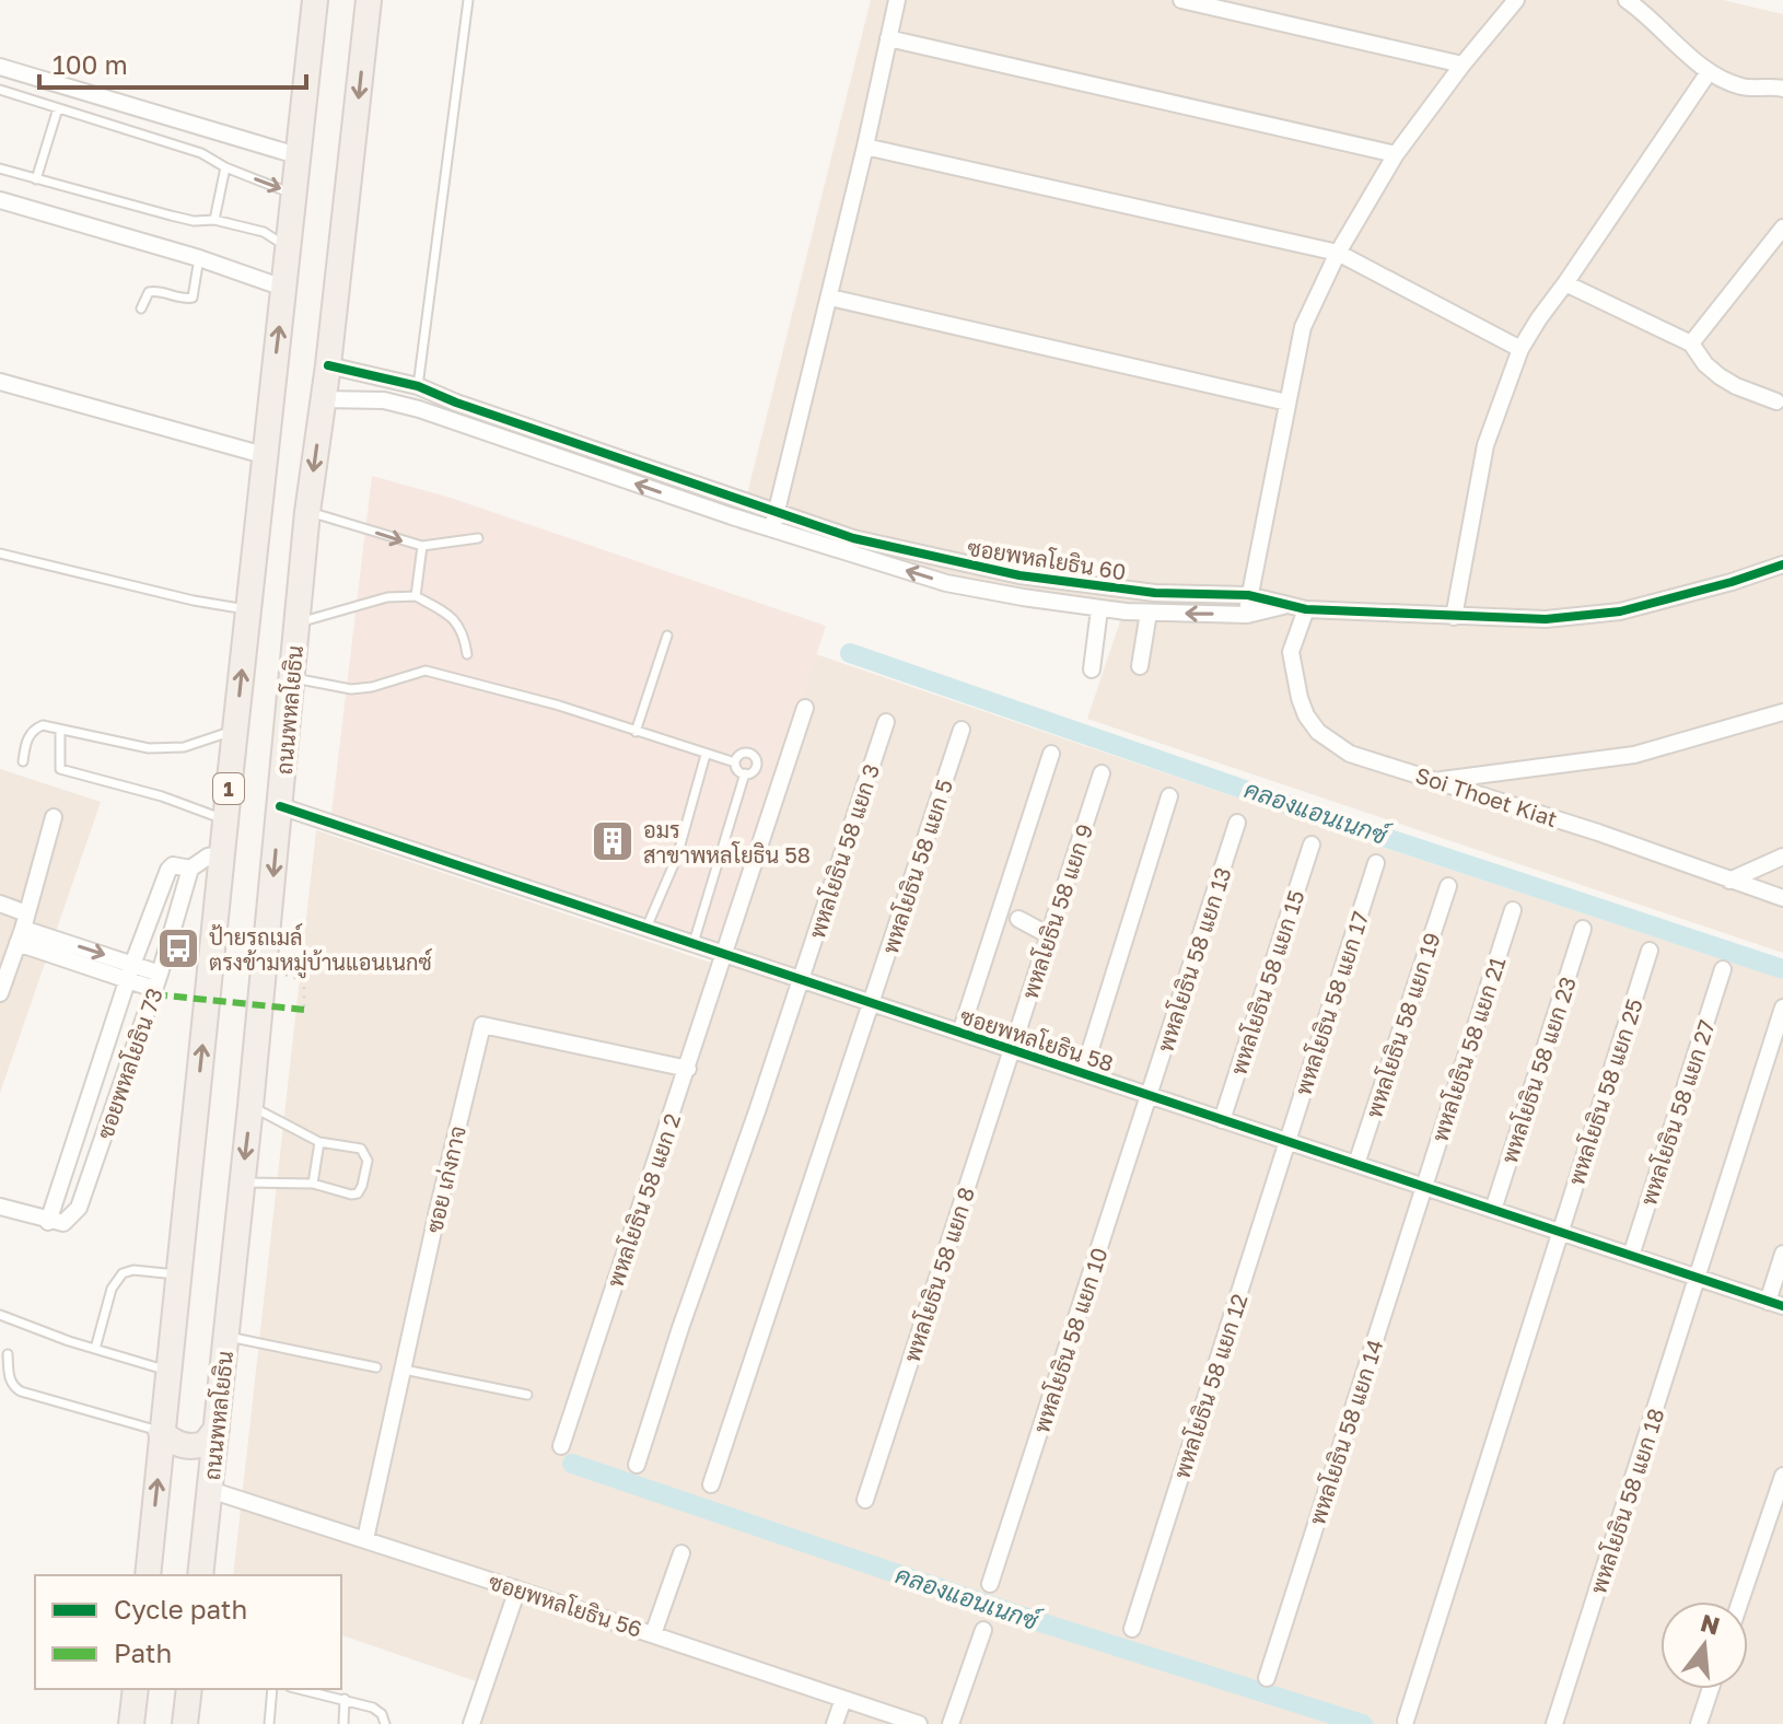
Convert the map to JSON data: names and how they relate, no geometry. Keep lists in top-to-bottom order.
{
  "streets": {
    "main road": ["ถนนพหลโยธิน", "1"],
    "street": [
      "ซอยพหลโยธิน 60",
      "Soi Thoet Kiat",
      "พหลโยธิน 58 แยก 3",
      "พหลโยธิน 58 แยก 5",
      "พหลโยธิน 58 แยก 9",
      "พหลโยธิน 58 แยก 13",
      "พหลโยธิน 58 แยก 15",
      "พหลโยธิน 58 แยก 17",
      "พหลโยธิน 58 แยก 19",
      "ซอยพหลโยธิน 58",
      "พหลโยธิน 58 แยก 21",
      "ซอยพหลโยธิน 73",
      "พหลโยธิน 58 แยก 23",
      "พหลโยธิน 58 แยก 25",
      "พหลโยธิน 58 แยก 27",
      "ซอย เก่งกาจ",
      "พหลโยธิน 58 แยก 2",
      "พหลโยธิน 58 แยก 8",
      "พหลโยธิน 58 แยก 10",
      "พหลโยธิน 58 แยก 12",
      "พหลโยธิน 58 แยก 14",
      "พหลโยธิน 58 แยก 18",
      "ซอยพหลโยธิน 56"
    ]
  },
  "crossings": [
    ["ซอยพหลโยธิน 60", "ถนนพหลโยธิน"],
    ["ซอยพหลโยธิน 60", "Soi Thoet Kiat"],
    ["ถนนพหลโยธิน", "ซอยพหลโยธิน 58"],
    ["ถนนพหลโยธิน", "ซอยพหลโยธิน 56"],
    ["พหลโยธิน 58 แยก 3", "ซอยพหลโยธิน 58"],
    ["พหลโยธิน 58 แยก 5", "ซอยพหลโยธิน 58"],
    ["พหลโยธิน 58 แยก 9", "ซอยพหลโยธิน 58"],
    ["พหลโยธิน 58 แยก 9", "พหลโยธิน 58 แยก 8"],
    ["พหลโยธิน 58 แยก 13", "ซอยพหลโยธิน 58"],
    ["พหลโยธิน 58 แยก 13", "พหลโยธิน 58 แยก 10"],
    ["พหลโยธิน 58 แยก 15", "ซอยพหลโยธิน 58"],
    ["พหลโยธิน 58 แยก 17", "ซอยพหลโยธิน 58"],
    ["พหลโยธิน 58 แยก 17", "พหลโยธิน 58 แยก 12"],
    ["พหลโยธิน 58 แยก 19", "ซอยพหลโยธิน 58"],
    ["ซอยพหลโยธิน 58", "พหลโยธิน 58 แยก 21"],
    ["ซอยพหลโยธิน 58", "พหลโยธิน 58 แยก 23"],
    ["ซอยพหลโยธิน 58", "พหลโยธิน 58 แยก 25"],
    ["ซอยพหลโยธิน 58", "พหลโยธิน 58 แยก 27"],
    ["ซอยพหลโยธิน 58", "พหลโยธิน 58 แยก 2"],
    ["ซอยพหลโยธิน 58", "พหลโยธิน 58 แยก 8"],
    ["ซอยพหลโยธิน 58", "พหลโยธิน 58 แยก 10"],
    ["ซอยพหลโยธิน 58", "พหลโยธิน 58 แยก 12"],
    ["ซอยพหลโยธิน 58", "พหลโยธิน 58 แยก 14"],
    ["ซอยพหลโยธิน 58", "พหลโยธิน 58 แยก 18"],
    ["พหลโยธิน 58 แยก 21", "พหลโยธิน 58 แยก 14"],
    ["ซอย เก่งกาจ", "พหลโยธิน 58 แยก 2"],
    ["ซอย เก่งกาจ", "ซอยพหลโยธิน 56"]
  ],
  "water": ["คลองแอนเนกซ์"],
  "places": {
    "building": ["อมร สาขาพหลโยธิน 58"],
    "bus stop": ["ป้ายรถเมล์ ตรงข้ามหมู่บ้านแอนเนกซ์"]
  },
  "legend": ["Cycle path", "Path"],
  "scale_bar": "100 m",
  "north": "top"
}
